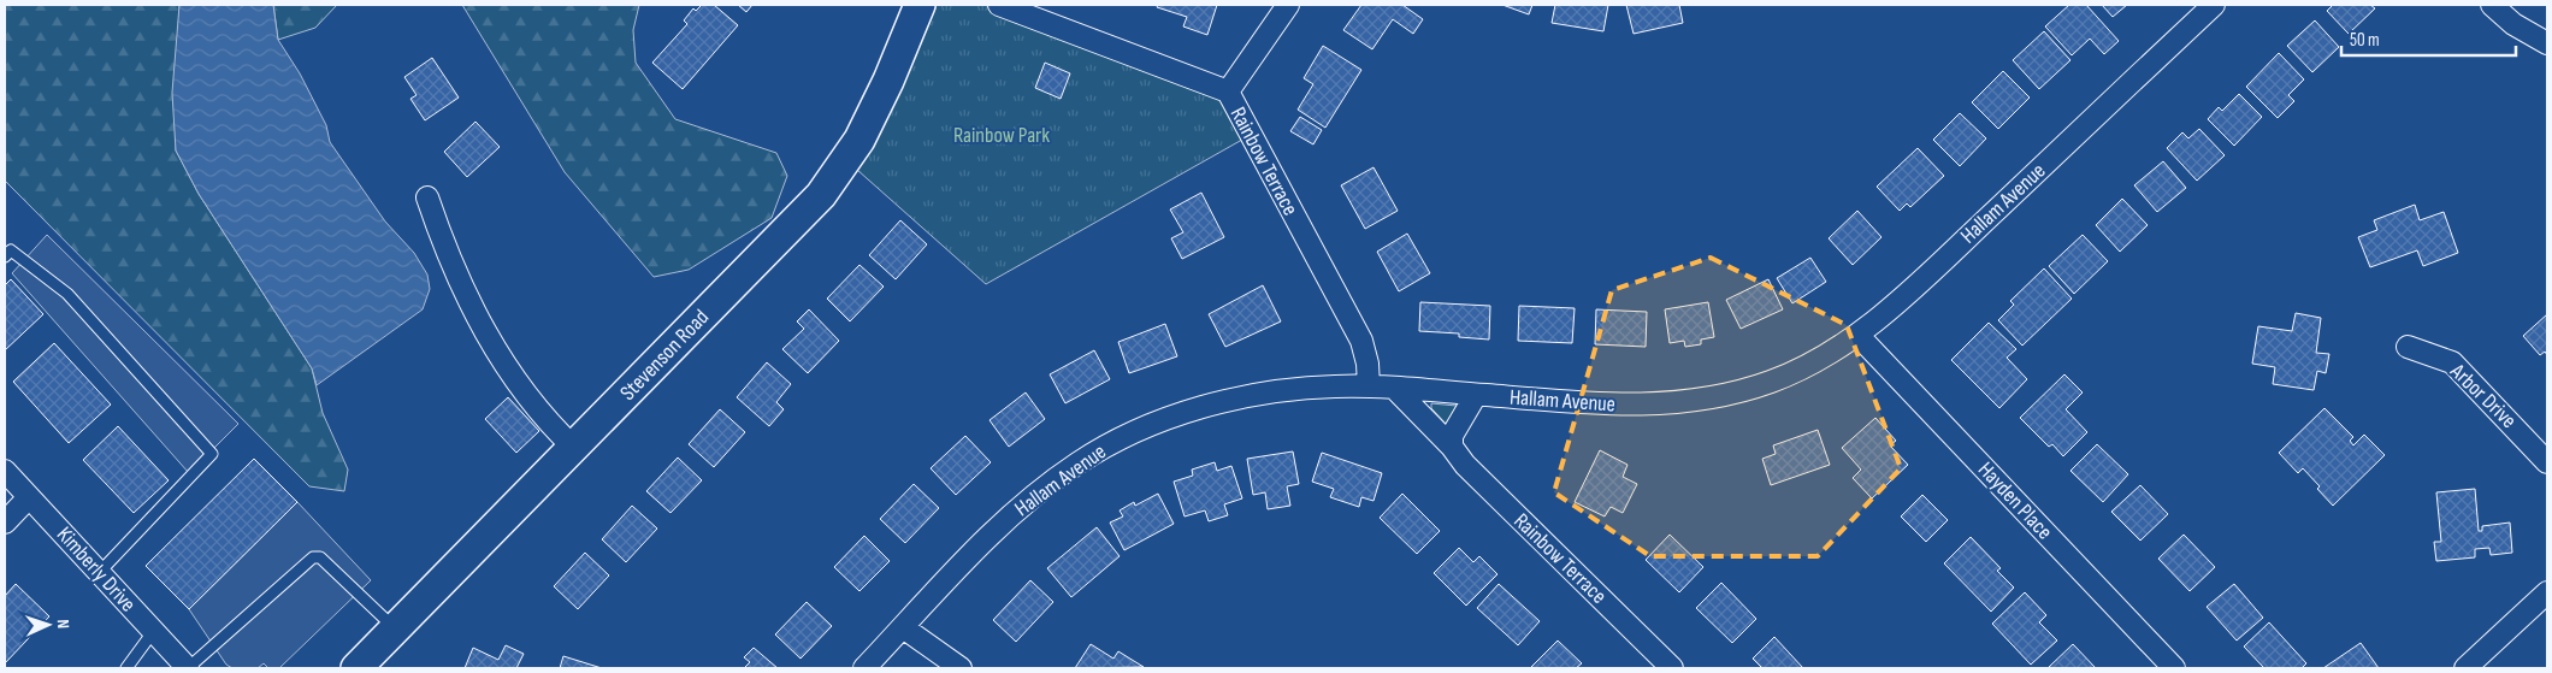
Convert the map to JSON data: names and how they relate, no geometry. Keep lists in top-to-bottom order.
{
  "streets": {
    "main road": ["Stevenson Road"],
    "street": [
      "Rainbow Terrace",
      "Hallam Avenue",
      "Arbor Drive",
      "Hayden Place",
      "Kimberly Drive"
    ]
  },
  "crossings": [
    ["Rainbow Terrace", "Hallam Avenue"],
    ["Hallam Avenue", "Hayden Place"]
  ],
  "parks": ["Rainbow Park"],
  "scale_bar": "50 m",
  "north": "right"
}
